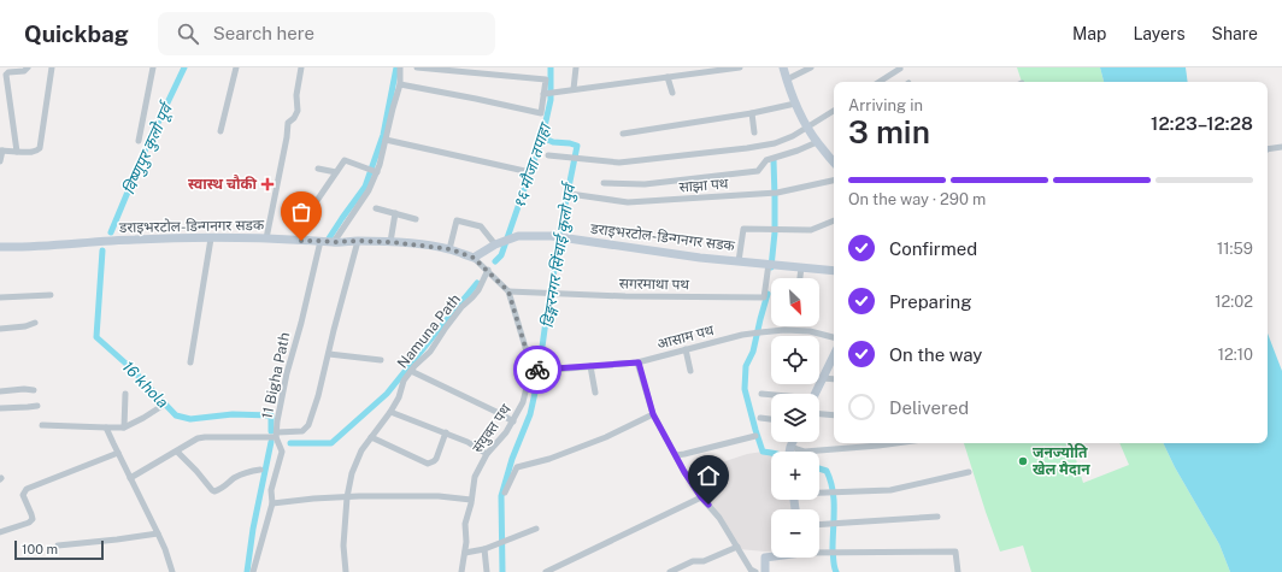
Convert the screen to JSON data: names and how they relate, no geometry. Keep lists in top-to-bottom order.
{
  "streets": {
    "street": [
      "साझा पथ",
      "डराइभरटोल-डिन्गनगर सडक",
      "सगरमाथा पथ",
      "Namuna Path",
      "आसाम पथ",
      "11 Bigha Path",
      "संयुक्त पथ"
    ]
  },
  "crossings": [
    ["डराइभरटोल-डिन्गनगर सडक", "सगरमाथा पथ"],
    ["डराइभरटोल-डिन्गनगर सडक", "11 Bigha Path"],
    ["आसाम पथ", "संयुक्त पथ"]
  ],
  "water": [
    "विष्णुपुर कुलो पूर्व",
    "१६ मौजा तपाहा",
    "डिङ्गरनगर सिंचाई कुलो पुर्व",
    "16 khola"
  ],
  "places": {
    "health": ["स्वास्थ चौकी"],
    "other": ["जनज्योति खेल मैदान"]
  },
  "scale_bar": "100 m",
  "north": "bottom right",
  "page": {
    "header": "Quickbag",
    "search": "Search here",
    "nav": ["Map", "Layers", "Share"],
    "heading": ["3 min", "Arriving in", "12:23–12:28"],
    "bar": "On the way · 290 m",
    "list": [
      ["Confirmed", "11:59"],
      ["Preparing", "12:02"],
      ["On the way", "12:10"],
      "Delivered"
    ],
    "map_buttons": ["+", "−"],
    "scale": "100 m"
  }
}
